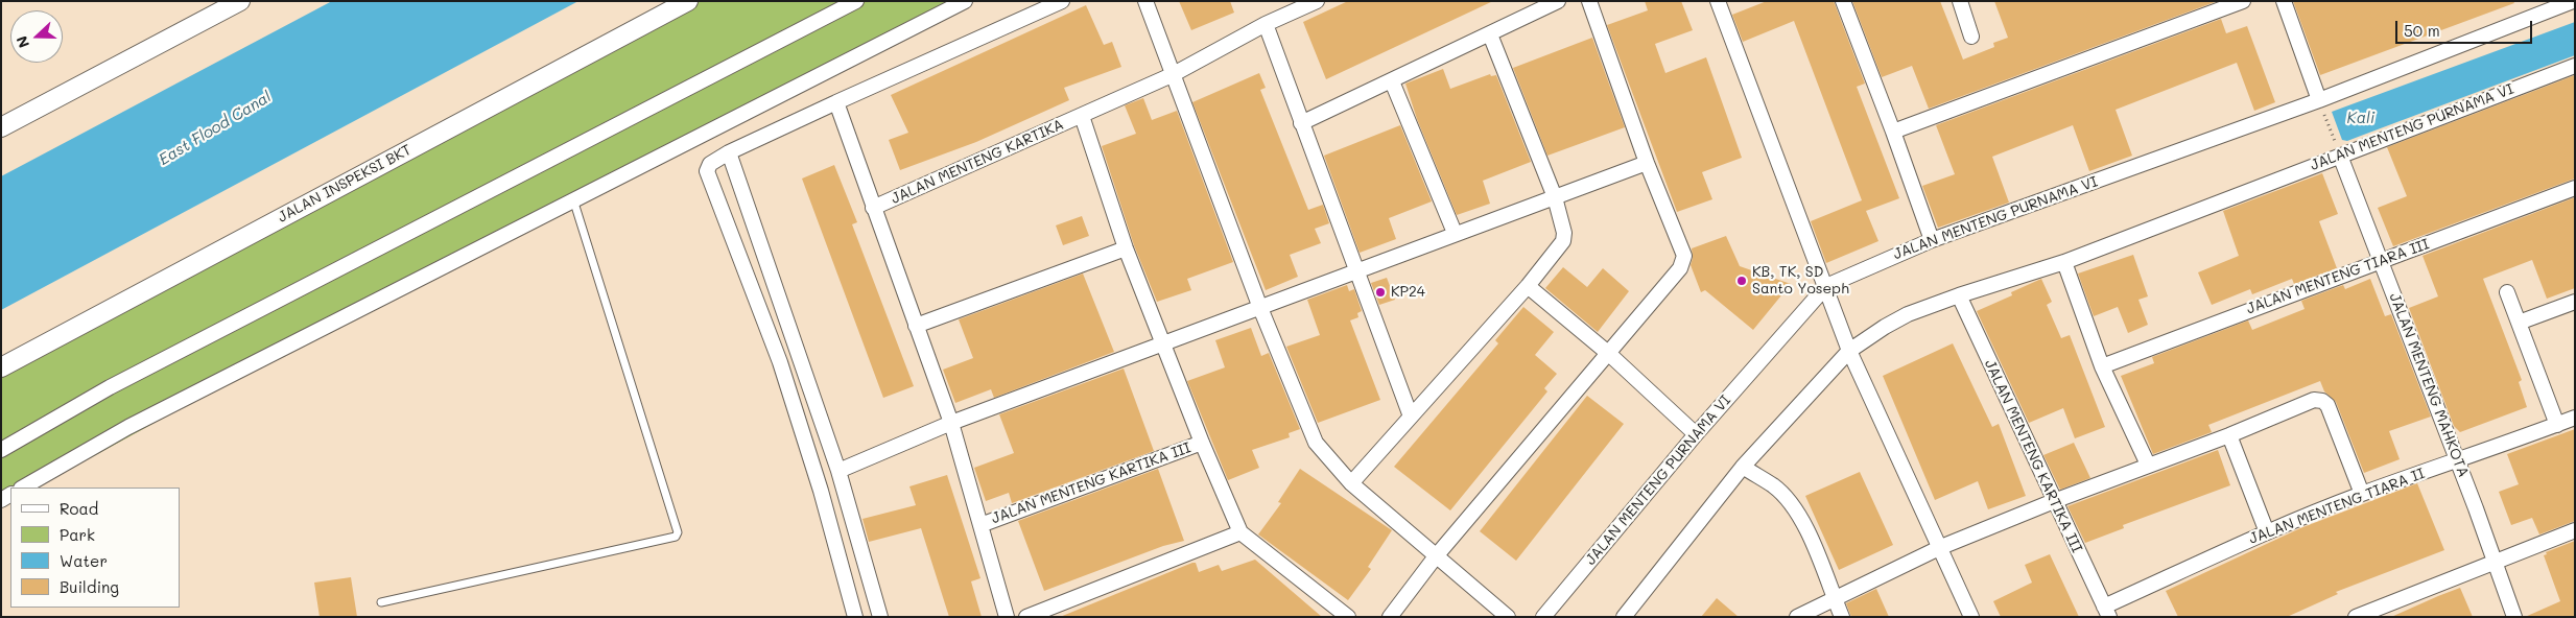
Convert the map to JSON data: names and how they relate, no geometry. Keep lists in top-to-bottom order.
{
  "streets": {
    "street": [
      "JALAN MENTENG PURNAMA VI",
      "JALAN MENTENG KARTIKA",
      "JALAN INSPEKSI BKT",
      "JALAN MENTENG TIARA III",
      "JALAN MENTENG MAHKOTA",
      "JALAN MENTENG KARTIKA III",
      "JALAN MENTENG TIARA II"
    ]
  },
  "crossings": [
    ["JALAN MENTENG PURNAMA VI", "JALAN MENTENG MAHKOTA"],
    ["JALAN MENTENG PURNAMA VI", "JALAN MENTENG KARTIKA III"],
    ["JALAN MENTENG TIARA III", "JALAN MENTENG MAHKOTA"],
    ["JALAN MENTENG MAHKOTA", "JALAN MENTENG TIARA II"],
    ["JALAN MENTENG KARTIKA III", "JALAN MENTENG TIARA II"]
  ],
  "water": ["Kali", "East Flood Canal"],
  "places": ["KB, TK, SD Santo Yoseph", "KP24"],
  "legend": [
    "Road",
    "Park",
    "Water",
    "Building"
  ],
  "scale_bar": "50 m",
  "north": "left"
}
